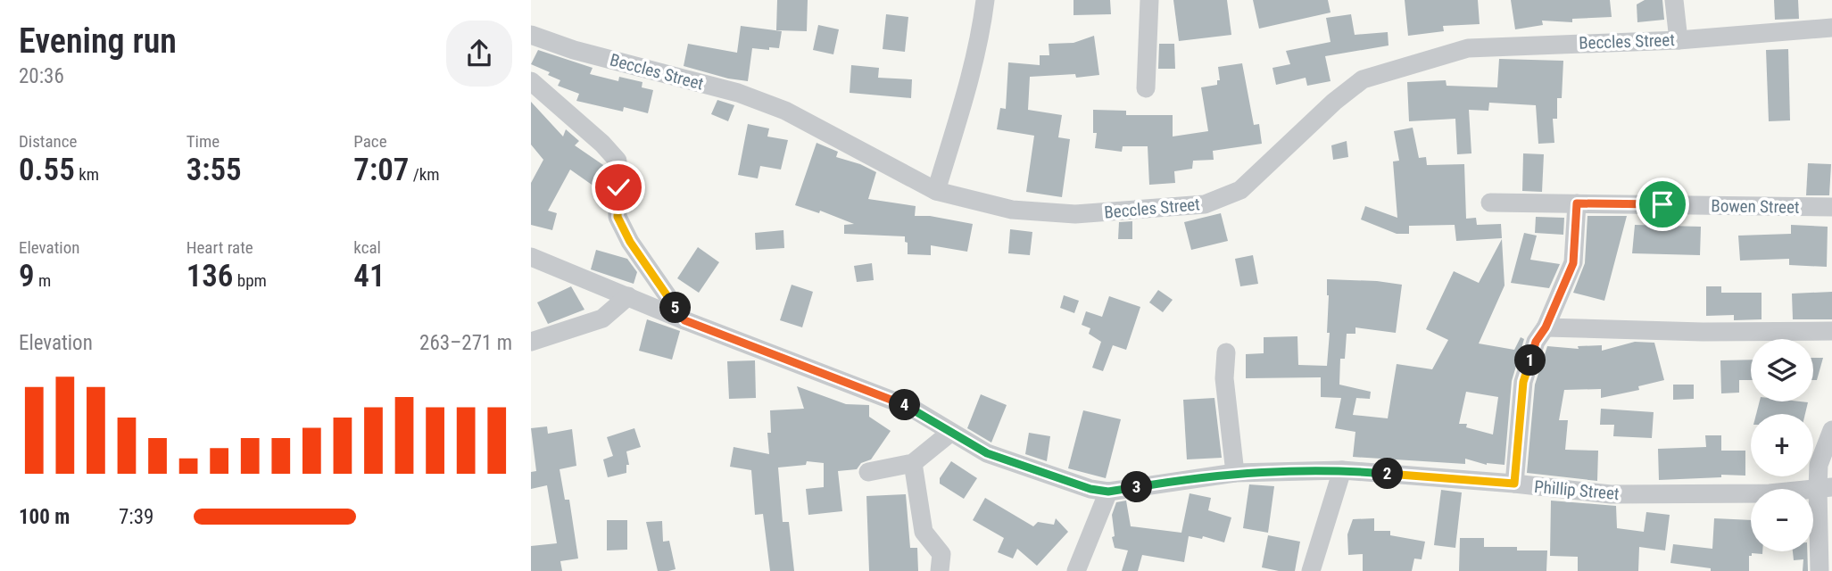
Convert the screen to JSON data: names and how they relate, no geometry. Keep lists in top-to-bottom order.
{
  "streets": {
    "street": ["Beccles Street", "Bowen Street", "Phillip Street"]
  },
  "page": {
    "heading": ["Evening run", "20:36"],
    "stats": [
      ["Distance", "0.55 km"],
      ["Time", "3:55"],
      ["Pace", "7:07 /km"],
      ["Elevation", "9 m"],
      ["Heart rate", "136 bpm"],
      ["kcal", "41"]
    ],
    "pins": [
      "5",
      "1",
      "4",
      "2",
      "3"
    ],
    "chart": ["Elevation", "263–271 m"],
    "map_buttons": ["+", "−"],
    "list": [
      {
        "name": "100 m",
        "note": "7:39"
      }
    ]
  }
}
